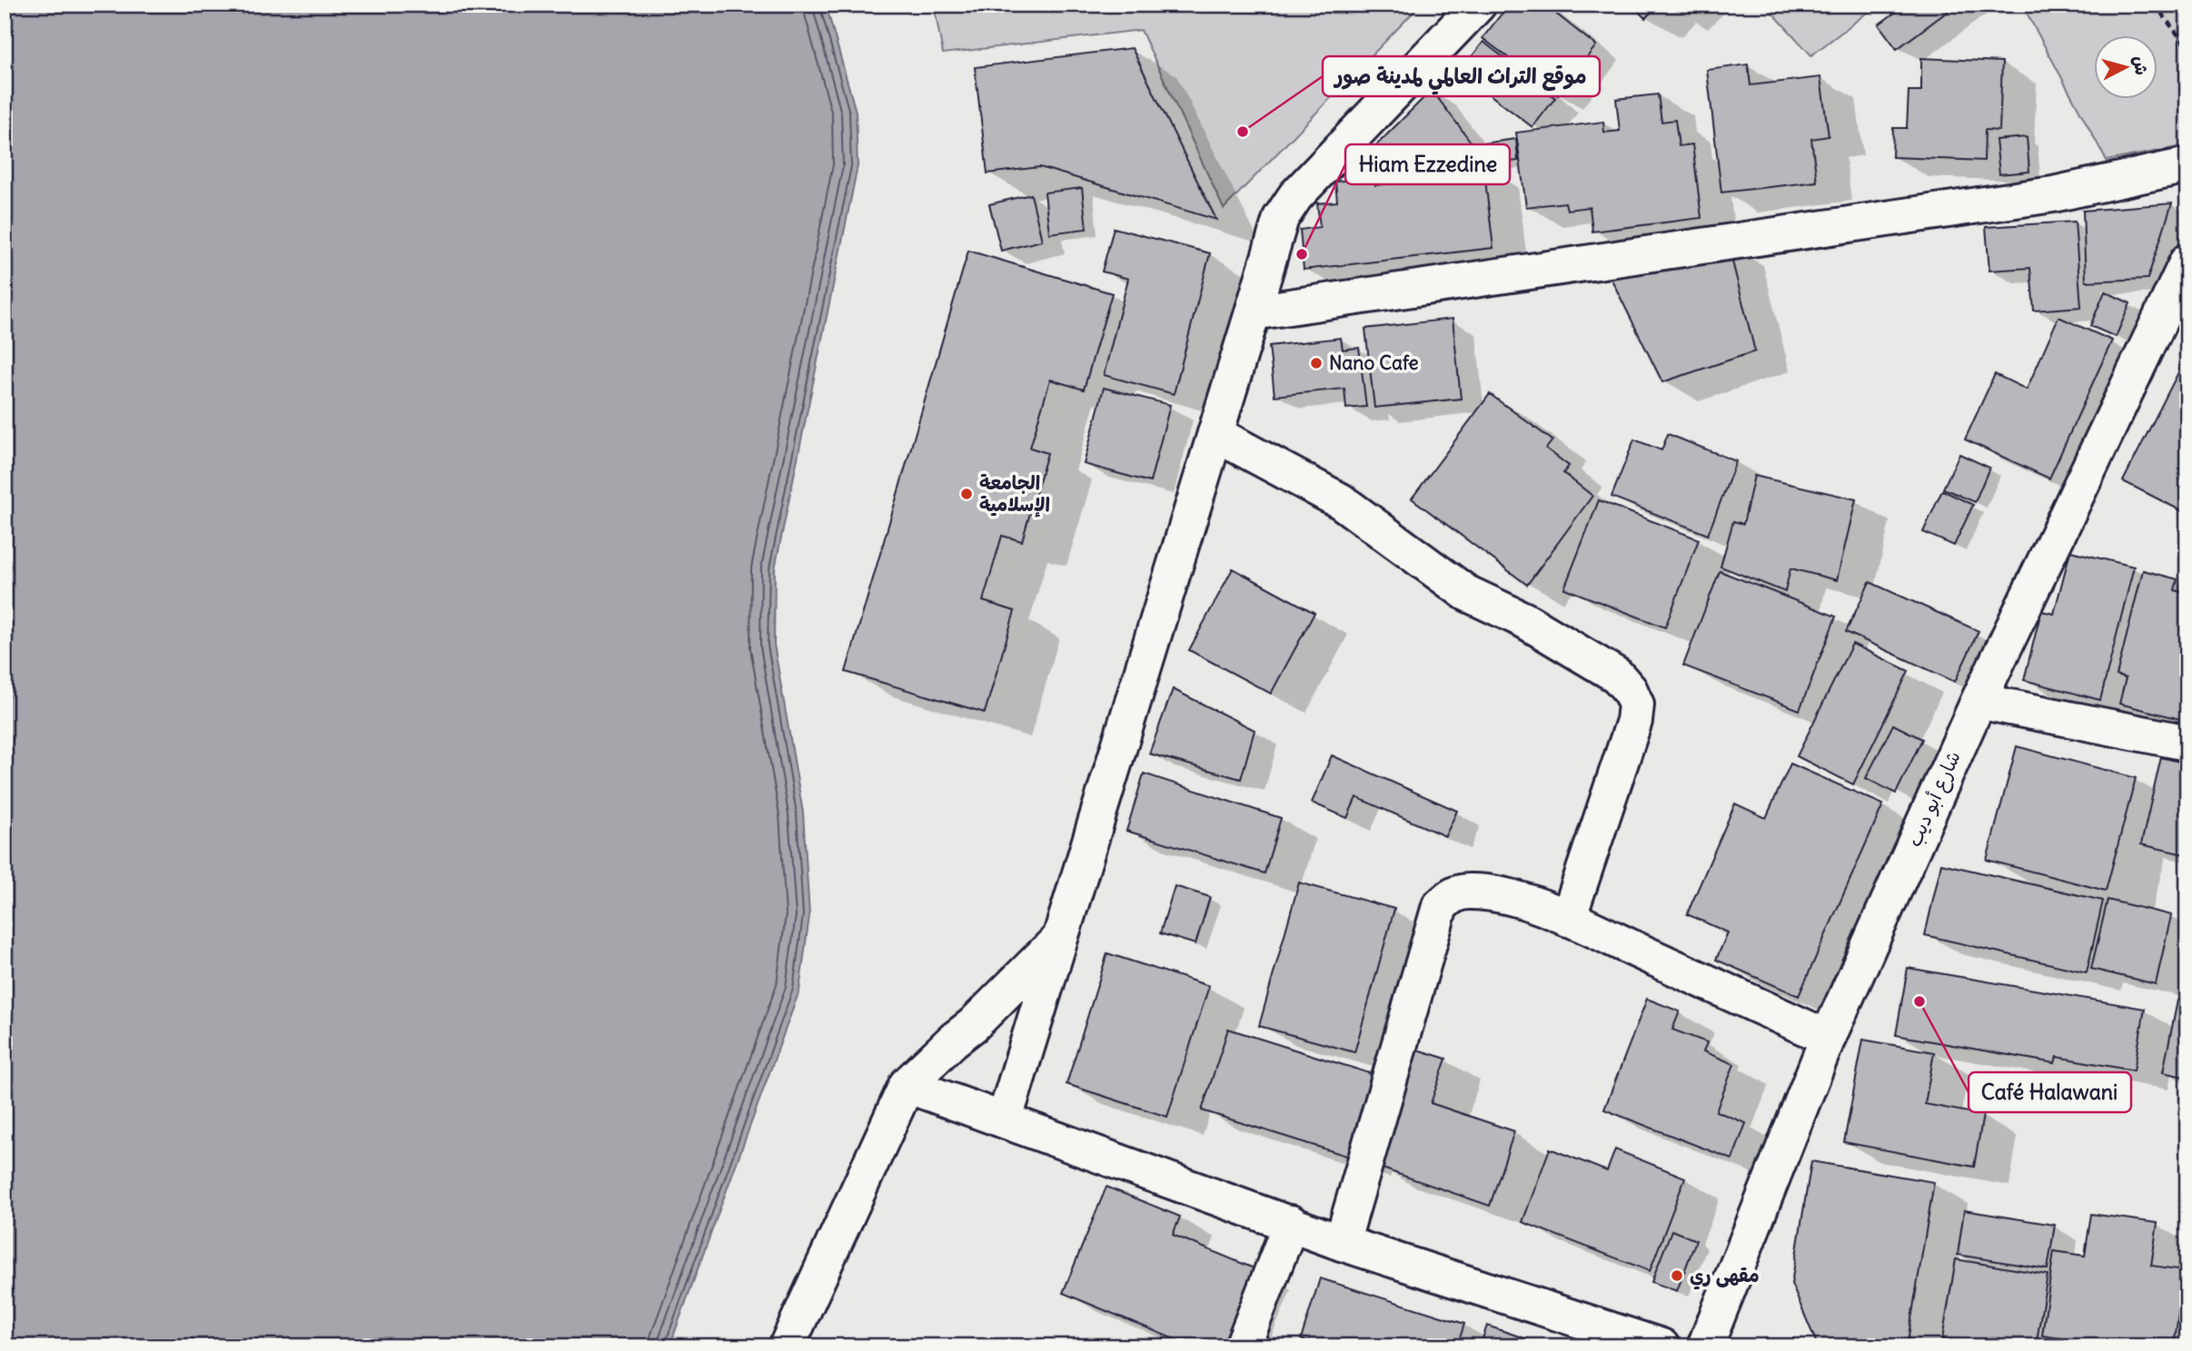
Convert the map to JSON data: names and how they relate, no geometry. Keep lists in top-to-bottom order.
{
  "streets": {
    "street": ["شارع أبو ديب"]
  },
  "places": [
    "موقع التراث العالمي لمدينة صور",
    "Hiam Ezzedine",
    "Nano Cafe",
    "الجامعة الإسلامية",
    "Café Halawani",
    "مقهى ري"
  ],
  "north": "right"
}
